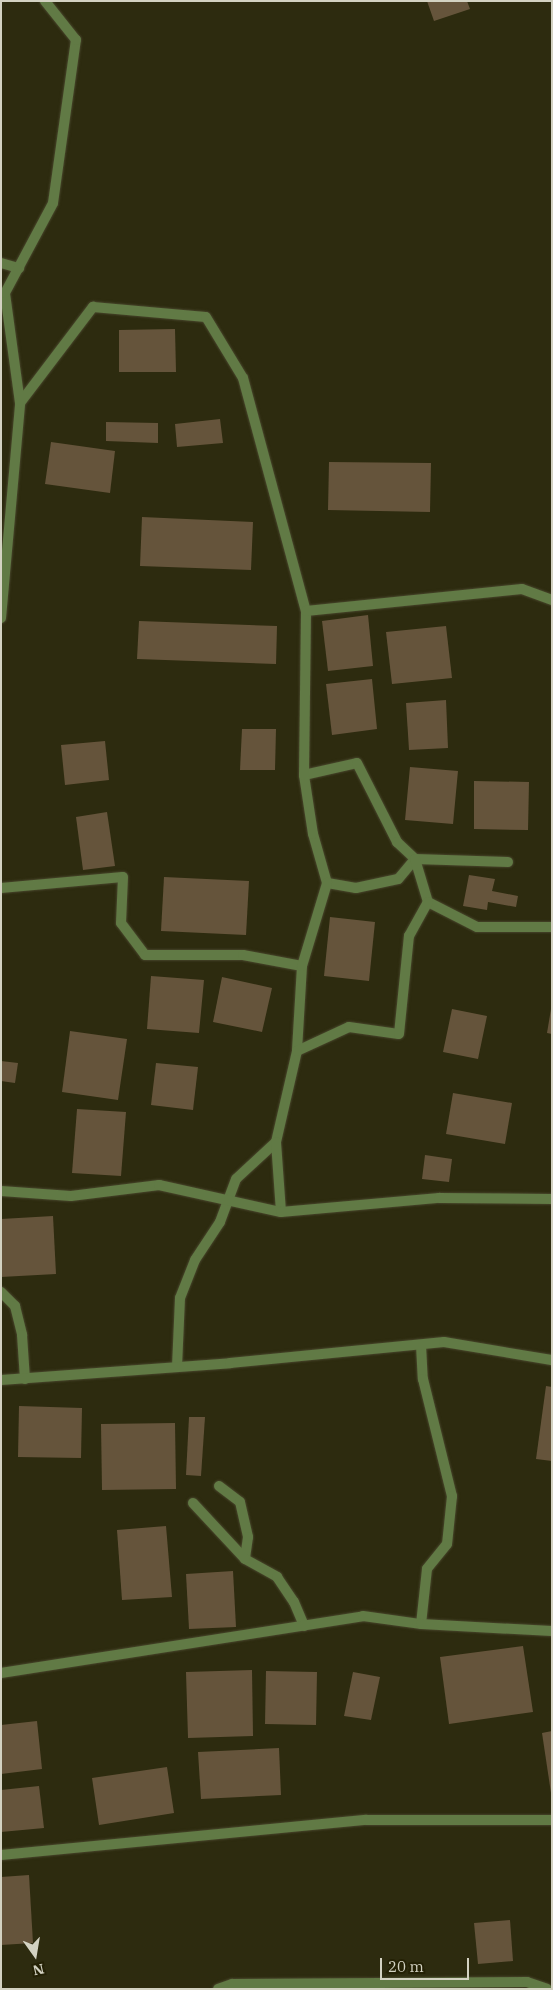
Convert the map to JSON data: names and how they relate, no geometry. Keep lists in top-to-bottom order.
{
  "scale_bar": "20 m",
  "north": "bottom"
}
